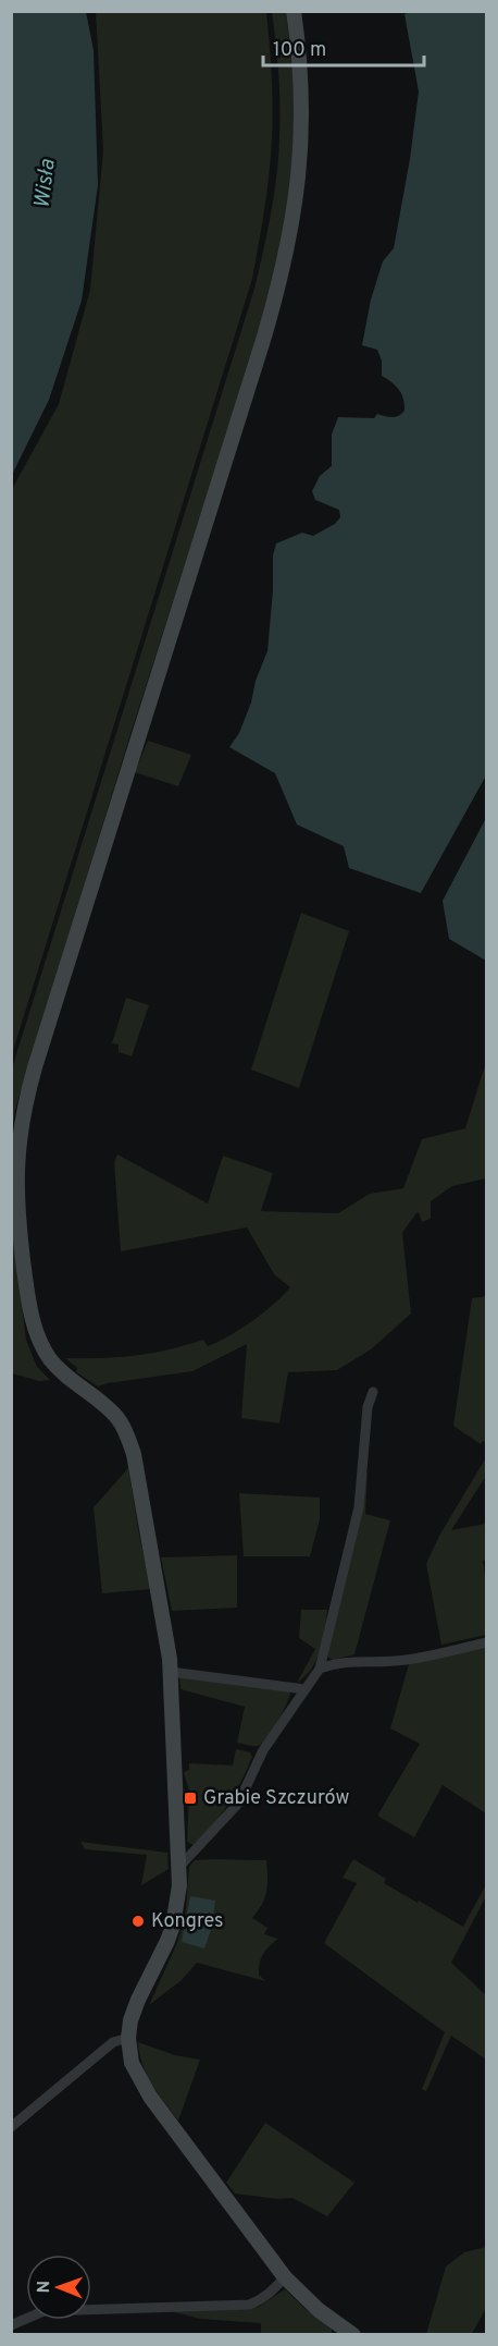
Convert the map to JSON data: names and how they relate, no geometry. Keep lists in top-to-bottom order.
{
  "water": ["Wisła"],
  "places": {
    "transit": ["Grabie Szczurów"],
    "other": ["Kongres"]
  },
  "scale_bar": "100 m",
  "north": "left"
}
